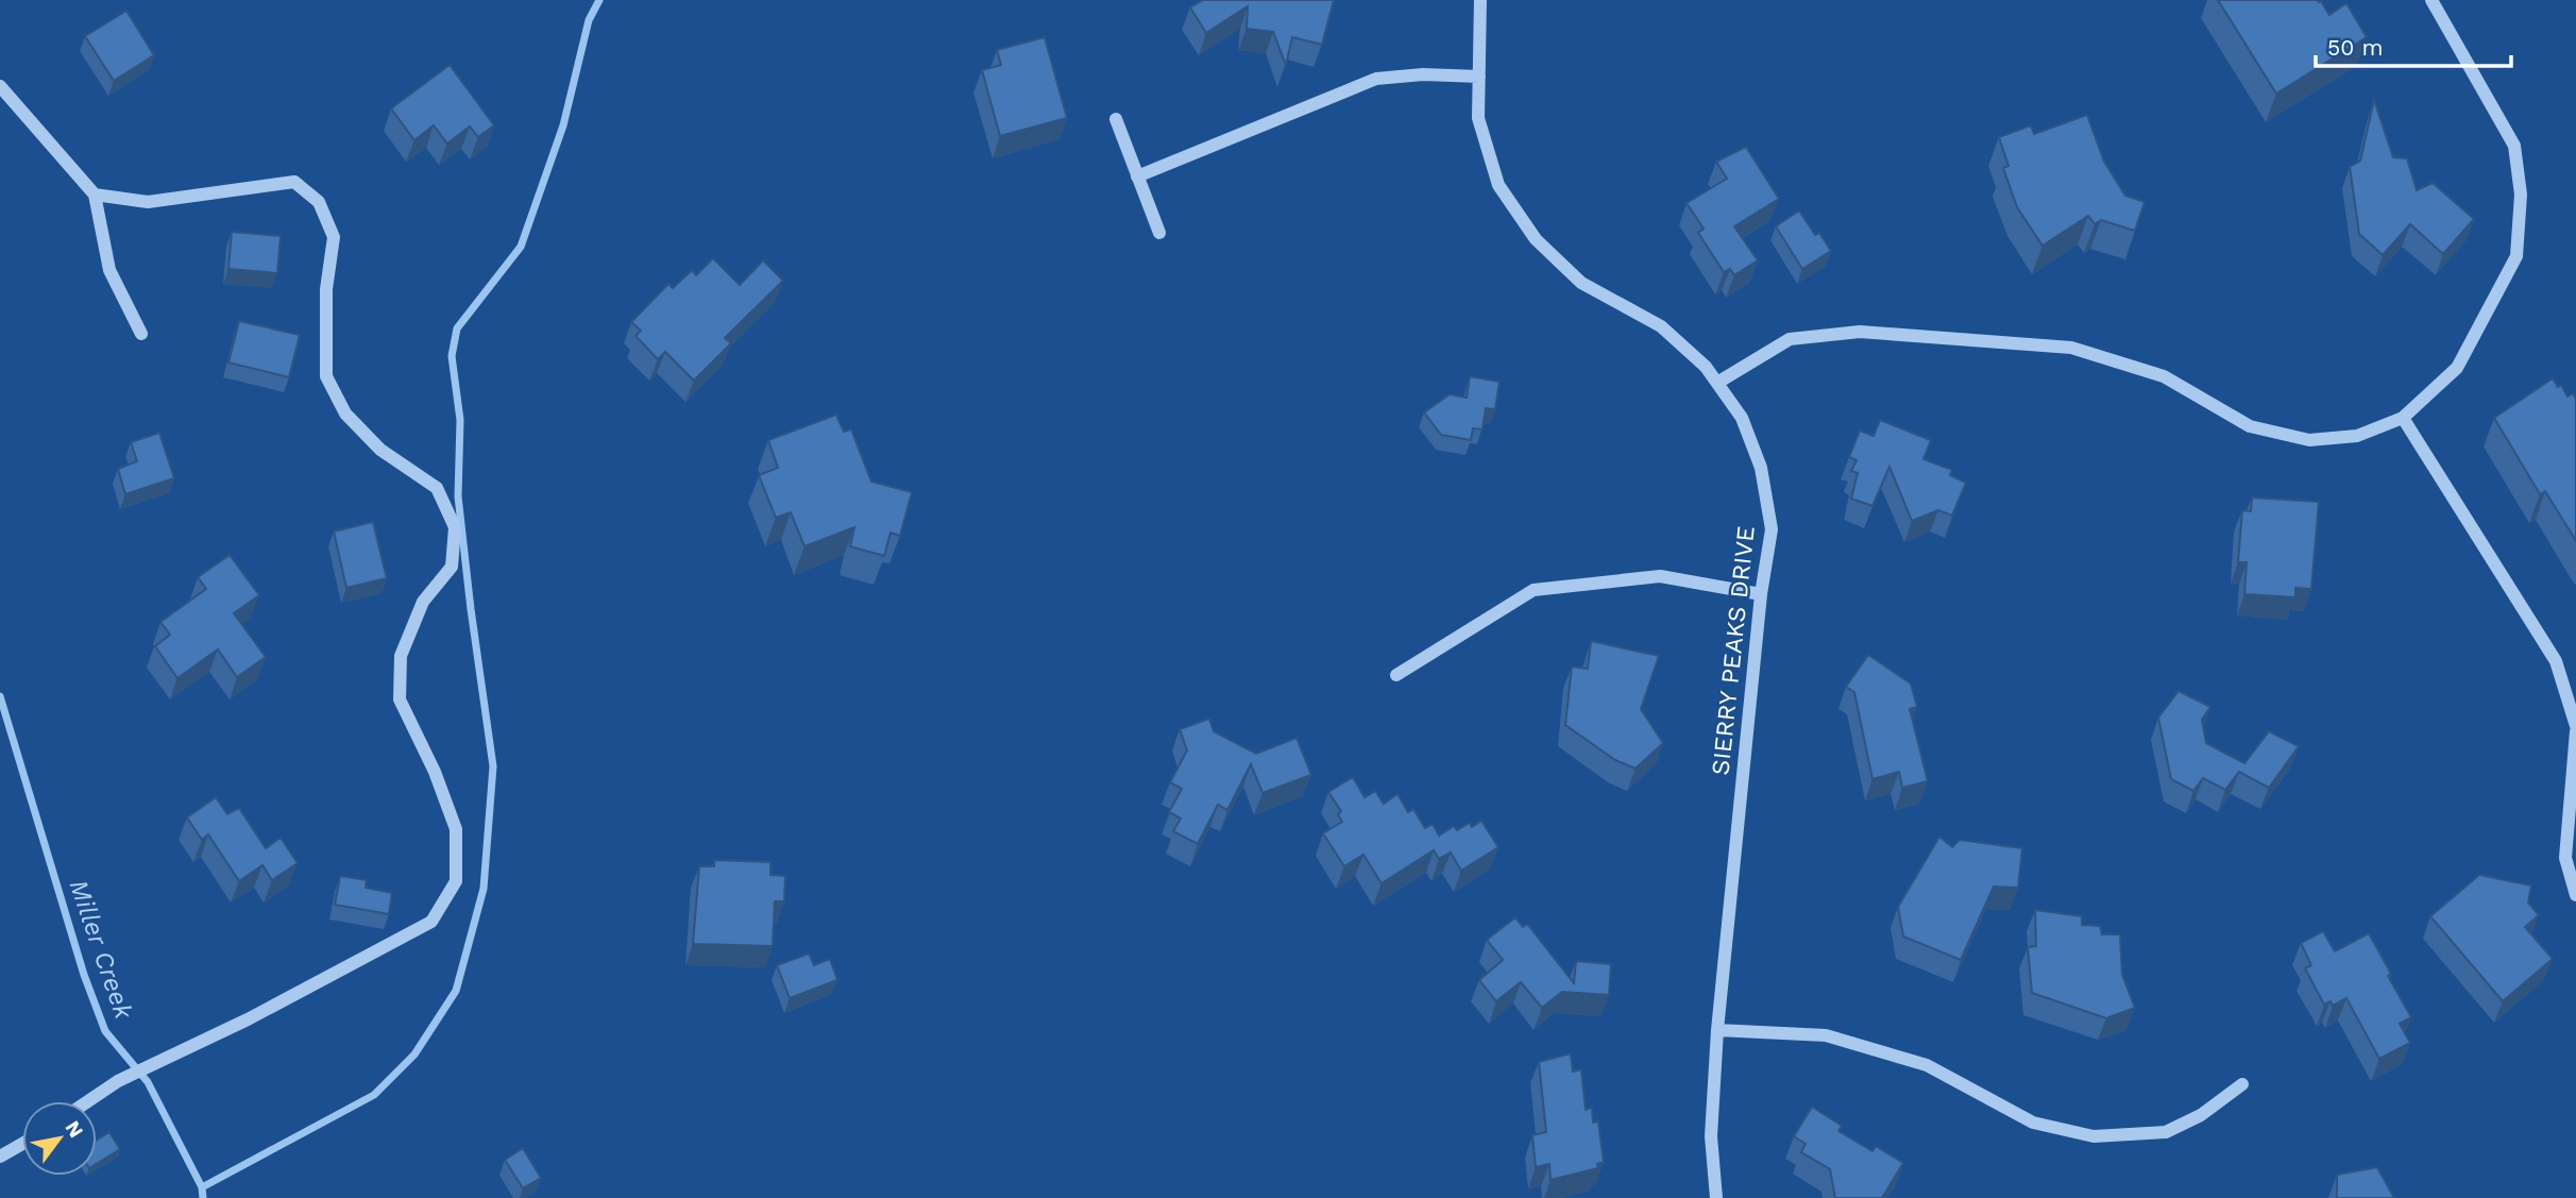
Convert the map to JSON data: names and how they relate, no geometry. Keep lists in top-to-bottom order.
{
  "streets": {
    "street": ["SIERRY PEAKS DRIVE"]
  },
  "water": ["Miller Creek"],
  "scale_bar": "50 m",
  "north": "top right"
}
